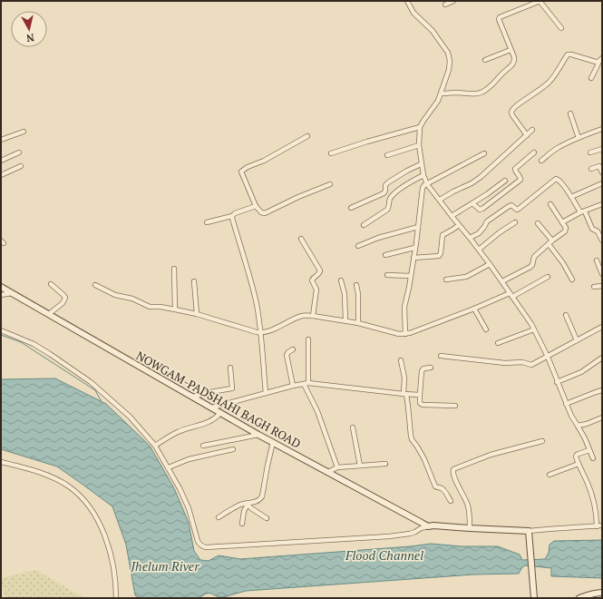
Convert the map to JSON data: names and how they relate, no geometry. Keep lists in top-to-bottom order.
{
  "streets": {
    "main road": ["NOWGAM-PADSHAHI BAGH ROAD"]
  },
  "water": ["Flood Channel", "Jhelum River"],
  "north": "bottom"
}
